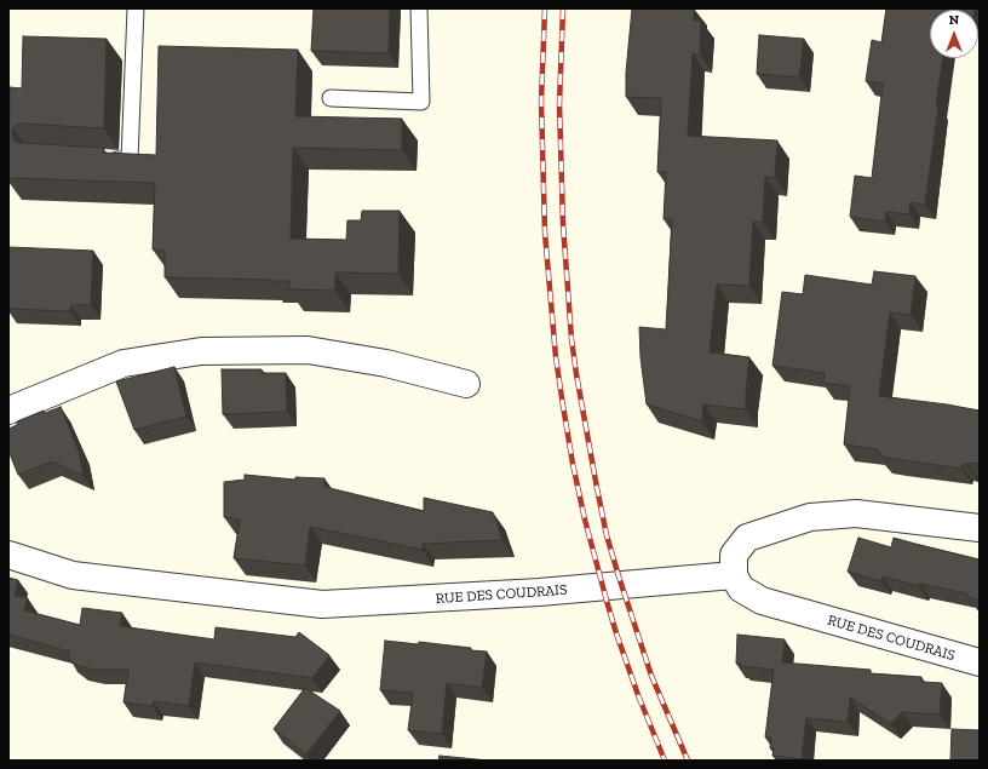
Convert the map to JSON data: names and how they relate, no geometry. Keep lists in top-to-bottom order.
{
  "streets": {
    "street": ["RUE DES COUDRAIS"]
  },
  "north": "top"
}
